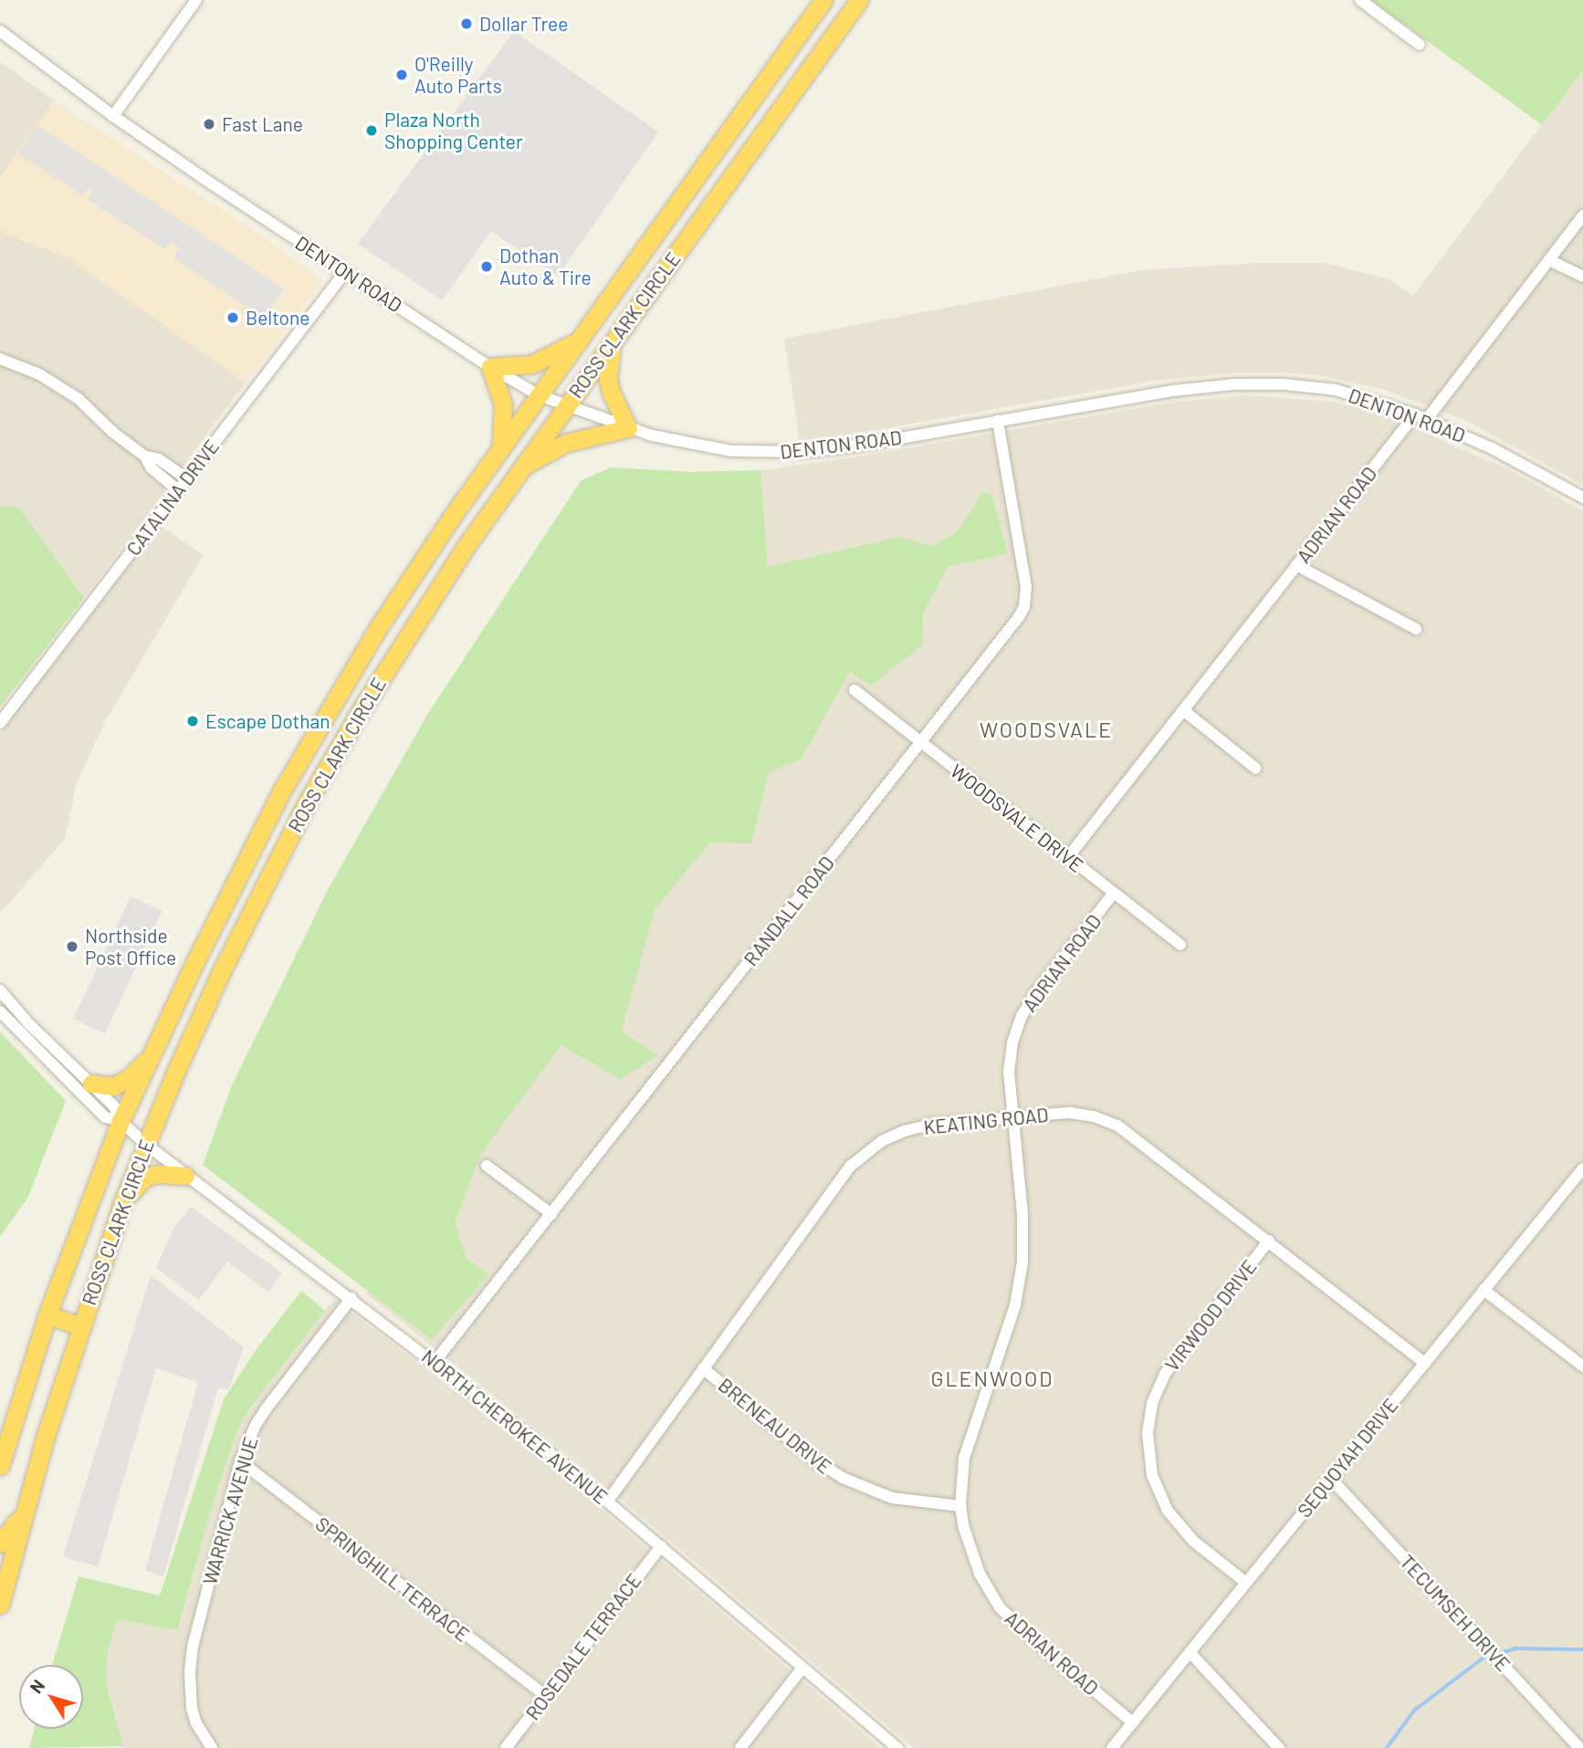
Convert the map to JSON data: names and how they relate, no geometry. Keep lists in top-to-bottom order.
{
  "streets": {
    "highway": ["ROSS CLARK CIRCLE"],
    "street": [
      "DENTON ROAD",
      "CATALINA DRIVE",
      "ADRIAN ROAD",
      "WOODSVALE DRIVE",
      "RANDALL ROAD",
      "KEATING ROAD",
      "VIRWOOD DRIVE",
      "BRENEAU DRIVE",
      "NORTH CHEROKEE AVENUE",
      "SEQUOYAH DRIVE",
      "WARRICK AVENUE",
      "SPRINGHILL TERRACE",
      "TECUMSEH DRIVE",
      "ROSEDALE TERRACE"
    ]
  },
  "crossings": [
    ["DENTON ROAD", "ROSS CLARK CIRCLE"],
    ["DENTON ROAD", "CATALINA DRIVE"],
    ["DENTON ROAD", "ADRIAN ROAD"],
    ["DENTON ROAD", "RANDALL ROAD"],
    ["ROSS CLARK CIRCLE", "NORTH CHEROKEE AVENUE"],
    ["ADRIAN ROAD", "WOODSVALE DRIVE"],
    ["ADRIAN ROAD", "KEATING ROAD"],
    ["ADRIAN ROAD", "BRENEAU DRIVE"],
    ["ADRIAN ROAD", "SEQUOYAH DRIVE"],
    ["WOODSVALE DRIVE", "RANDALL ROAD"],
    ["RANDALL ROAD", "NORTH CHEROKEE AVENUE"],
    ["KEATING ROAD", "VIRWOOD DRIVE"],
    ["KEATING ROAD", "BRENEAU DRIVE"],
    ["KEATING ROAD", "NORTH CHEROKEE AVENUE"],
    ["KEATING ROAD", "SEQUOYAH DRIVE"],
    ["VIRWOOD DRIVE", "SEQUOYAH DRIVE"],
    ["NORTH CHEROKEE AVENUE", "WARRICK AVENUE"],
    ["NORTH CHEROKEE AVENUE", "ROSEDALE TERRACE"],
    ["SEQUOYAH DRIVE", "TECUMSEH DRIVE"],
    ["WARRICK AVENUE", "SPRINGHILL TERRACE"],
    ["SPRINGHILL TERRACE", "ROSEDALE TERRACE"]
  ],
  "districts": ["WOODSVALE", "GLENWOOD"],
  "places": [
    "Dollar Tree",
    "O'Reilly Auto Parts",
    "Fast Lane",
    "Plaza North Shopping Center",
    "Dothan Auto & Tire",
    "Beltone",
    "Escape Dothan",
    "Northside Post Office"
  ],
  "north": "top left"
}
